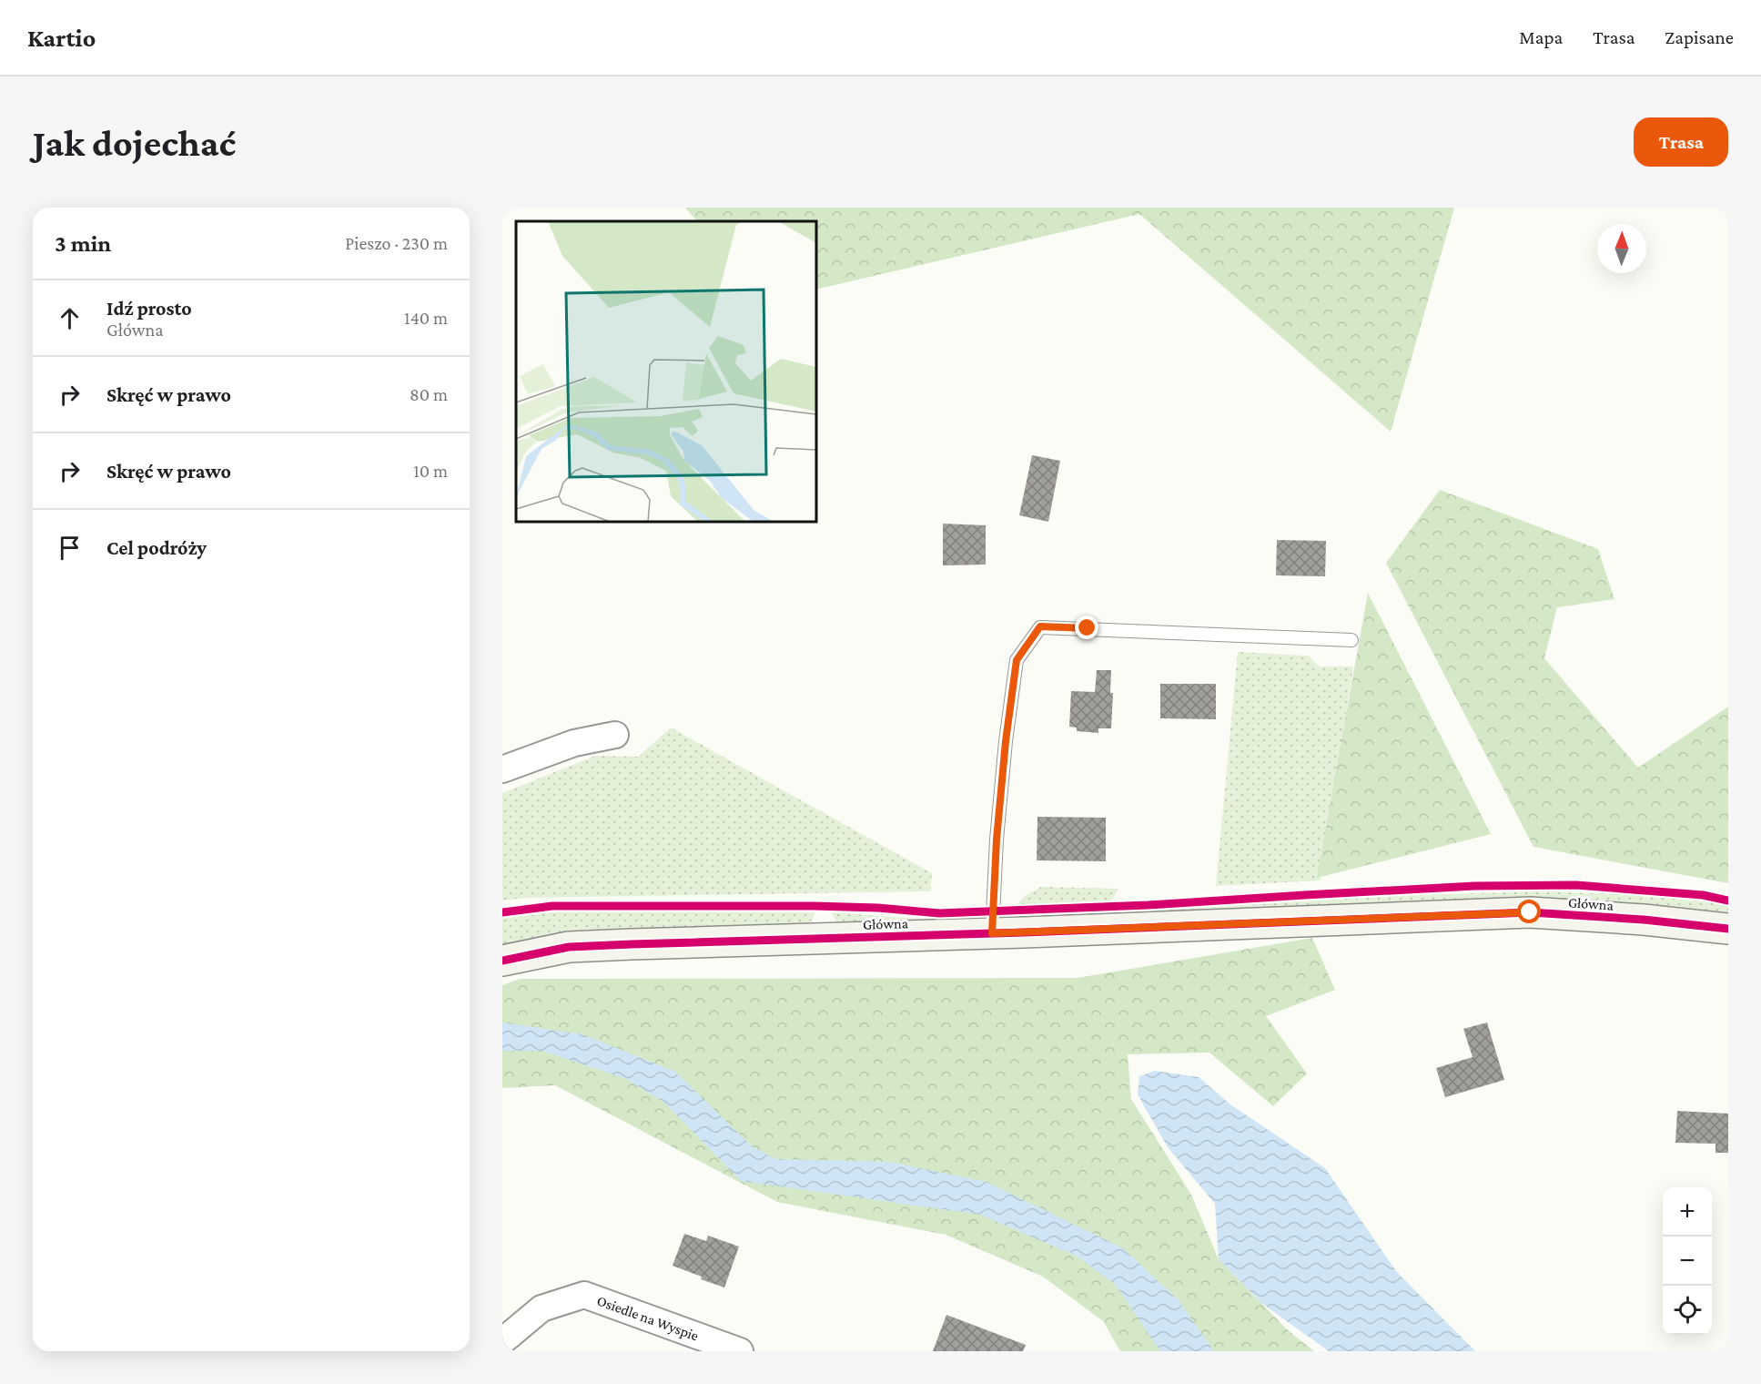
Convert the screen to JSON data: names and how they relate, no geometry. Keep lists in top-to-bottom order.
{
  "streets": {
    "street": ["Główna", "Osiedle na Wyspie"]
  },
  "north": "top",
  "page": {
    "header": "Kartio",
    "nav": ["Mapa", "Trasa", "Zapisane"],
    "buttons": "Trasa",
    "title": "Jak dojechać",
    "heading": ["3 min", "Pieszo · 230 m"],
    "list": [
      ["Idź prosto", "Główna", "140 m"],
      ["Skręć w prawo", "80 m"],
      ["Skręć w prawo", "10 m"],
      "Cel podróży"
    ],
    "map_buttons": ["+", "−"]
  }
}
